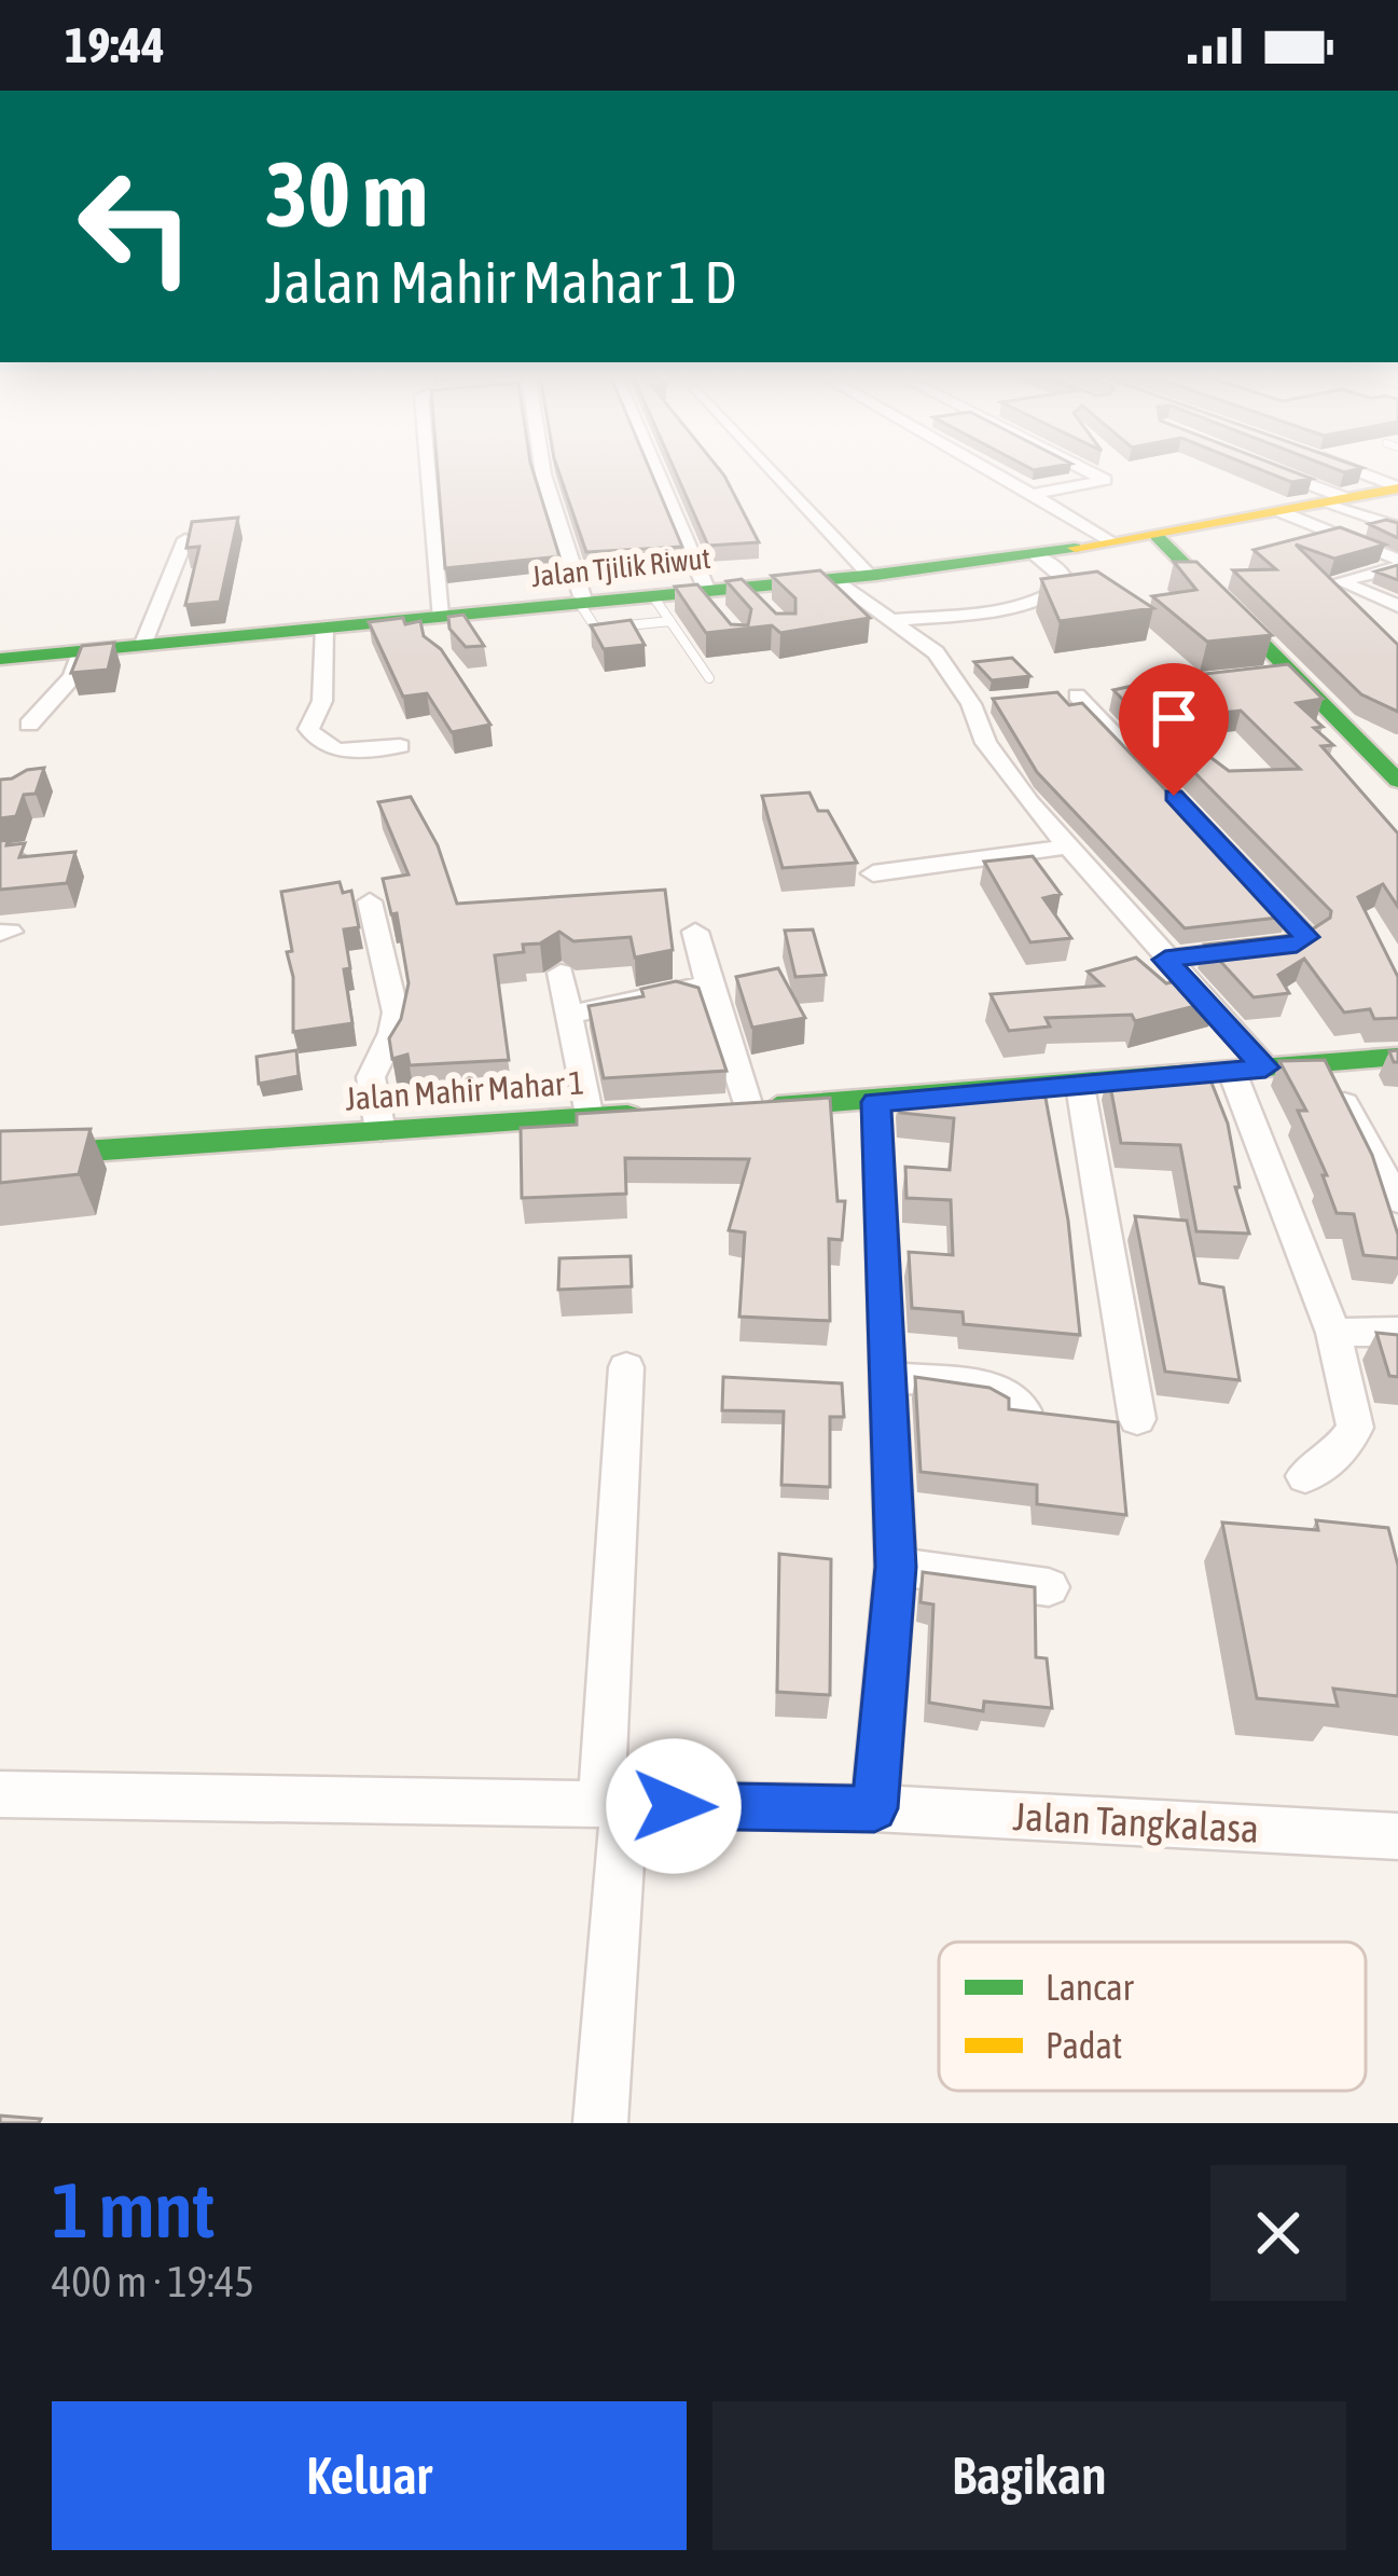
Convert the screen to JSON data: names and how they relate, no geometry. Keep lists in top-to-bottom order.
{
  "streets": {
    "main road": ["Jalan Tjilik Riwut", "Jalan Mahir Mahar 1"],
    "street": ["Jalan Tangkalasa"]
  },
  "legend": ["Lancar", "Padat"],
  "page": {
    "status": "19:44",
    "turn": ["30 m", "Jalan Mahir Mahar 1 D"],
    "heading": ["1 mnt", "400 m · 19:45"],
    "buttons": ["Keluar", "Bagikan"]
  }
}
